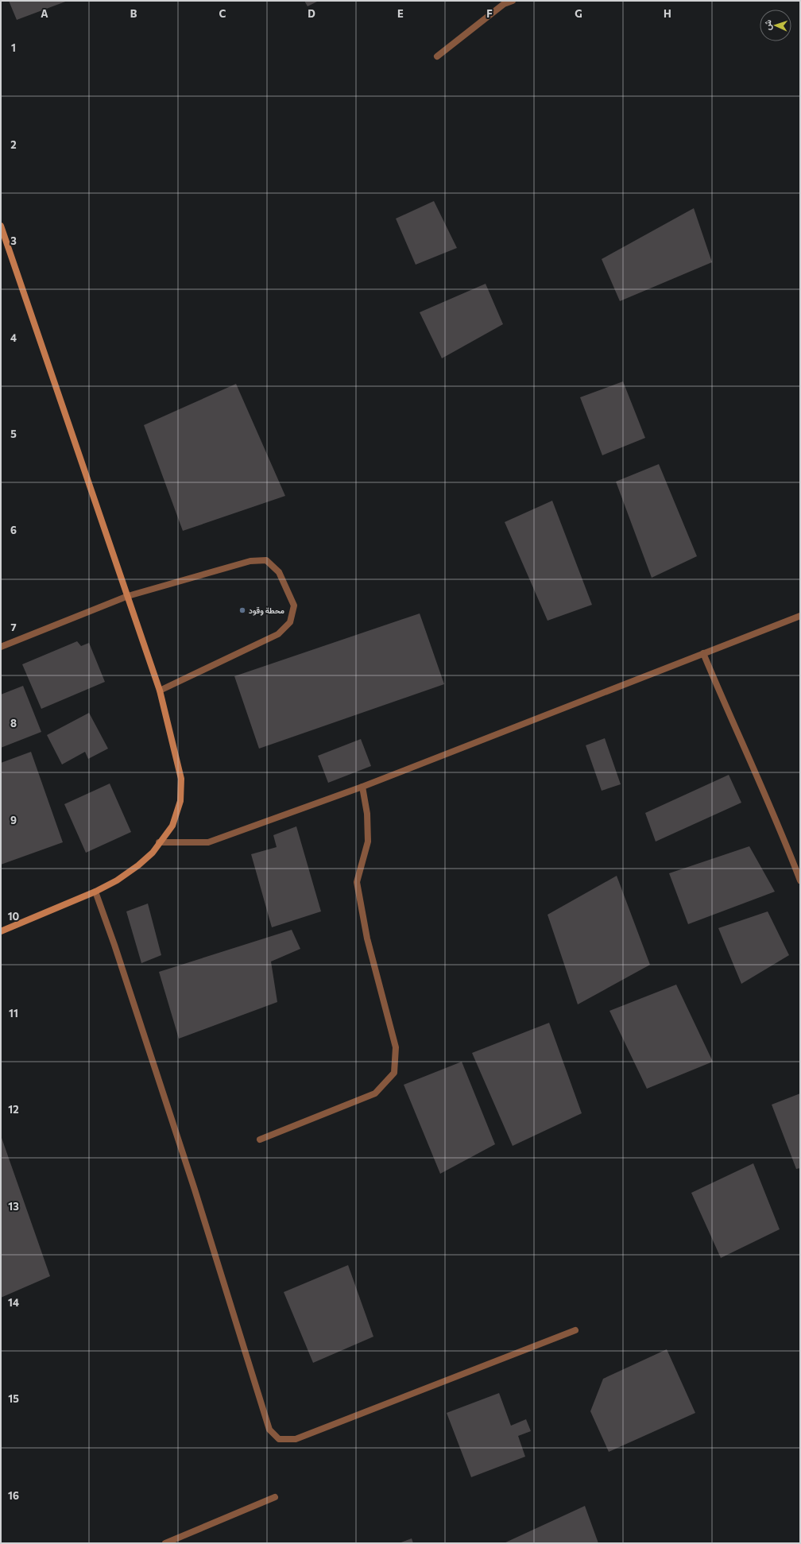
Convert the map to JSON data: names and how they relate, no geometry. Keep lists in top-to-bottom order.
{
  "places": ["محطة وقود"],
  "north": "left",
  "grid": {
    "columns": [
      "A",
      "B",
      "C",
      "D",
      "E",
      "F",
      "G",
      "H"
    ],
    "rows": [
      "1",
      "2",
      "3",
      "4",
      "5",
      "6",
      "7",
      "8",
      "9",
      "10",
      "11",
      "12",
      "13",
      "14",
      "15",
      "16"
    ]
  }
}
